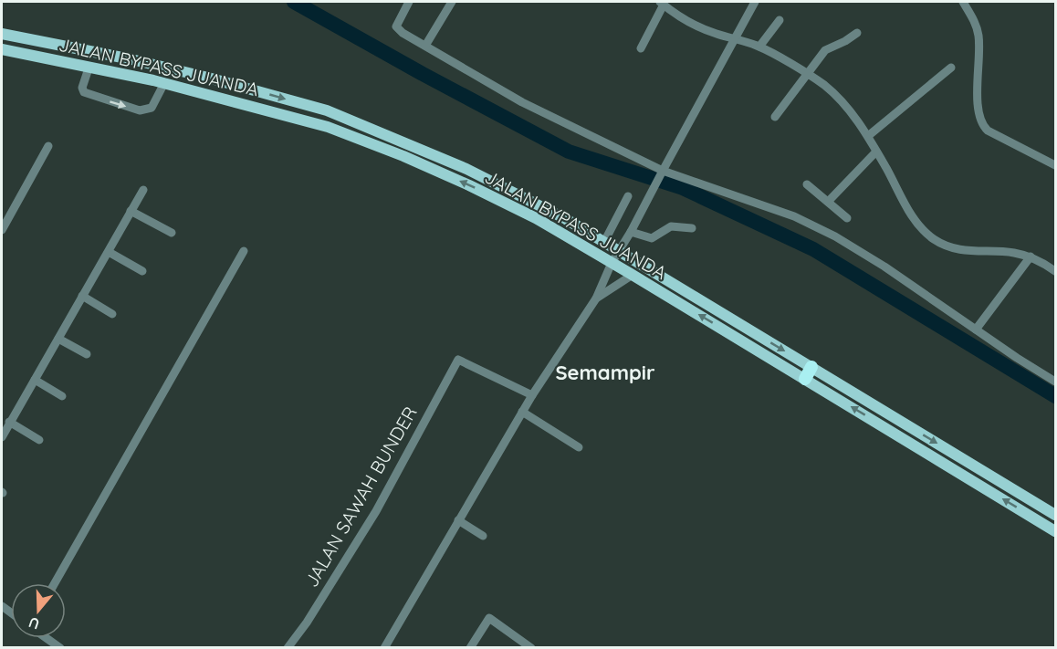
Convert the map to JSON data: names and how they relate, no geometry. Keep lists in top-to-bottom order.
{
  "streets": {
    "main road": ["JALAN BYPASS JUANDA"],
    "street": ["JALAN SAWAH BUNDER"]
  },
  "districts": ["Semampir"],
  "north": "bottom"
}
